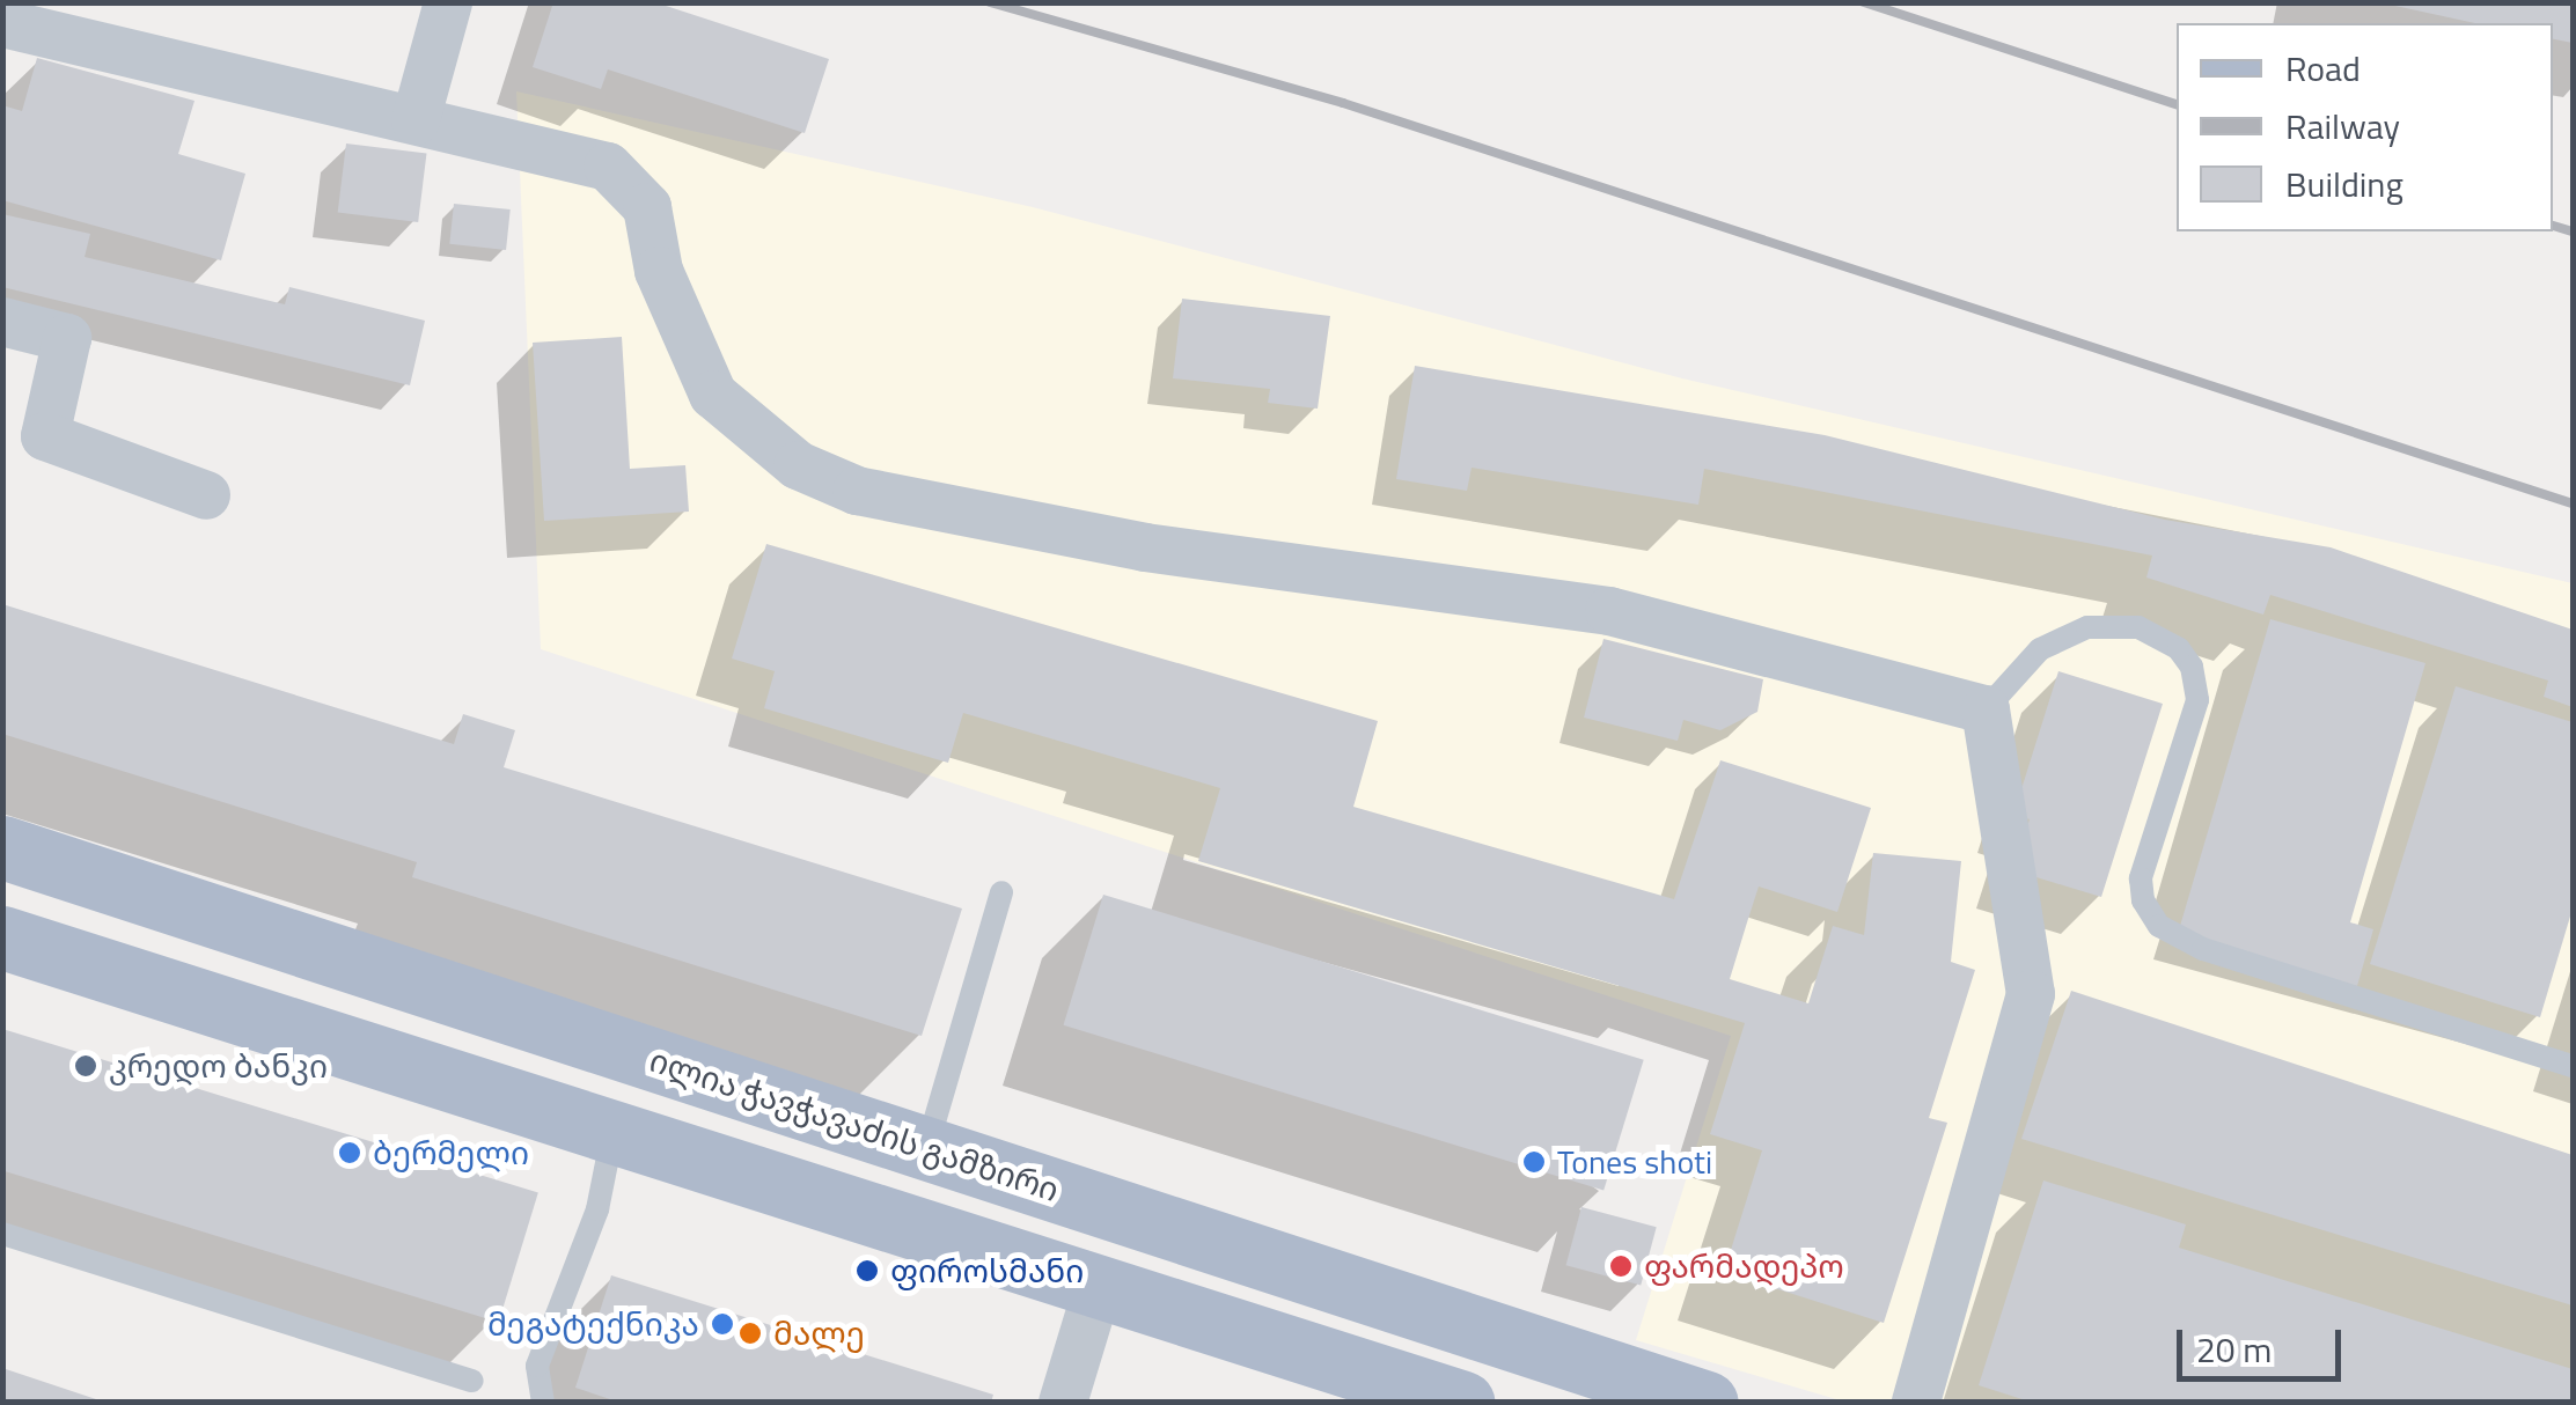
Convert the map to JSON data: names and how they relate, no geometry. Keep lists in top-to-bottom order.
{
  "streets": {
    "main road": ["ილია ჭავჭავაძის გამზირი"]
  },
  "places": [
    "კრედო ბანკი",
    "ბერმელი",
    "Tones shoti",
    "ფარმადეპო",
    "ფიროსმანი",
    "მეგატექნიკა",
    "მალე"
  ],
  "legend": ["Road", "Railway", "Building"],
  "scale_bar": "20 m"
}
